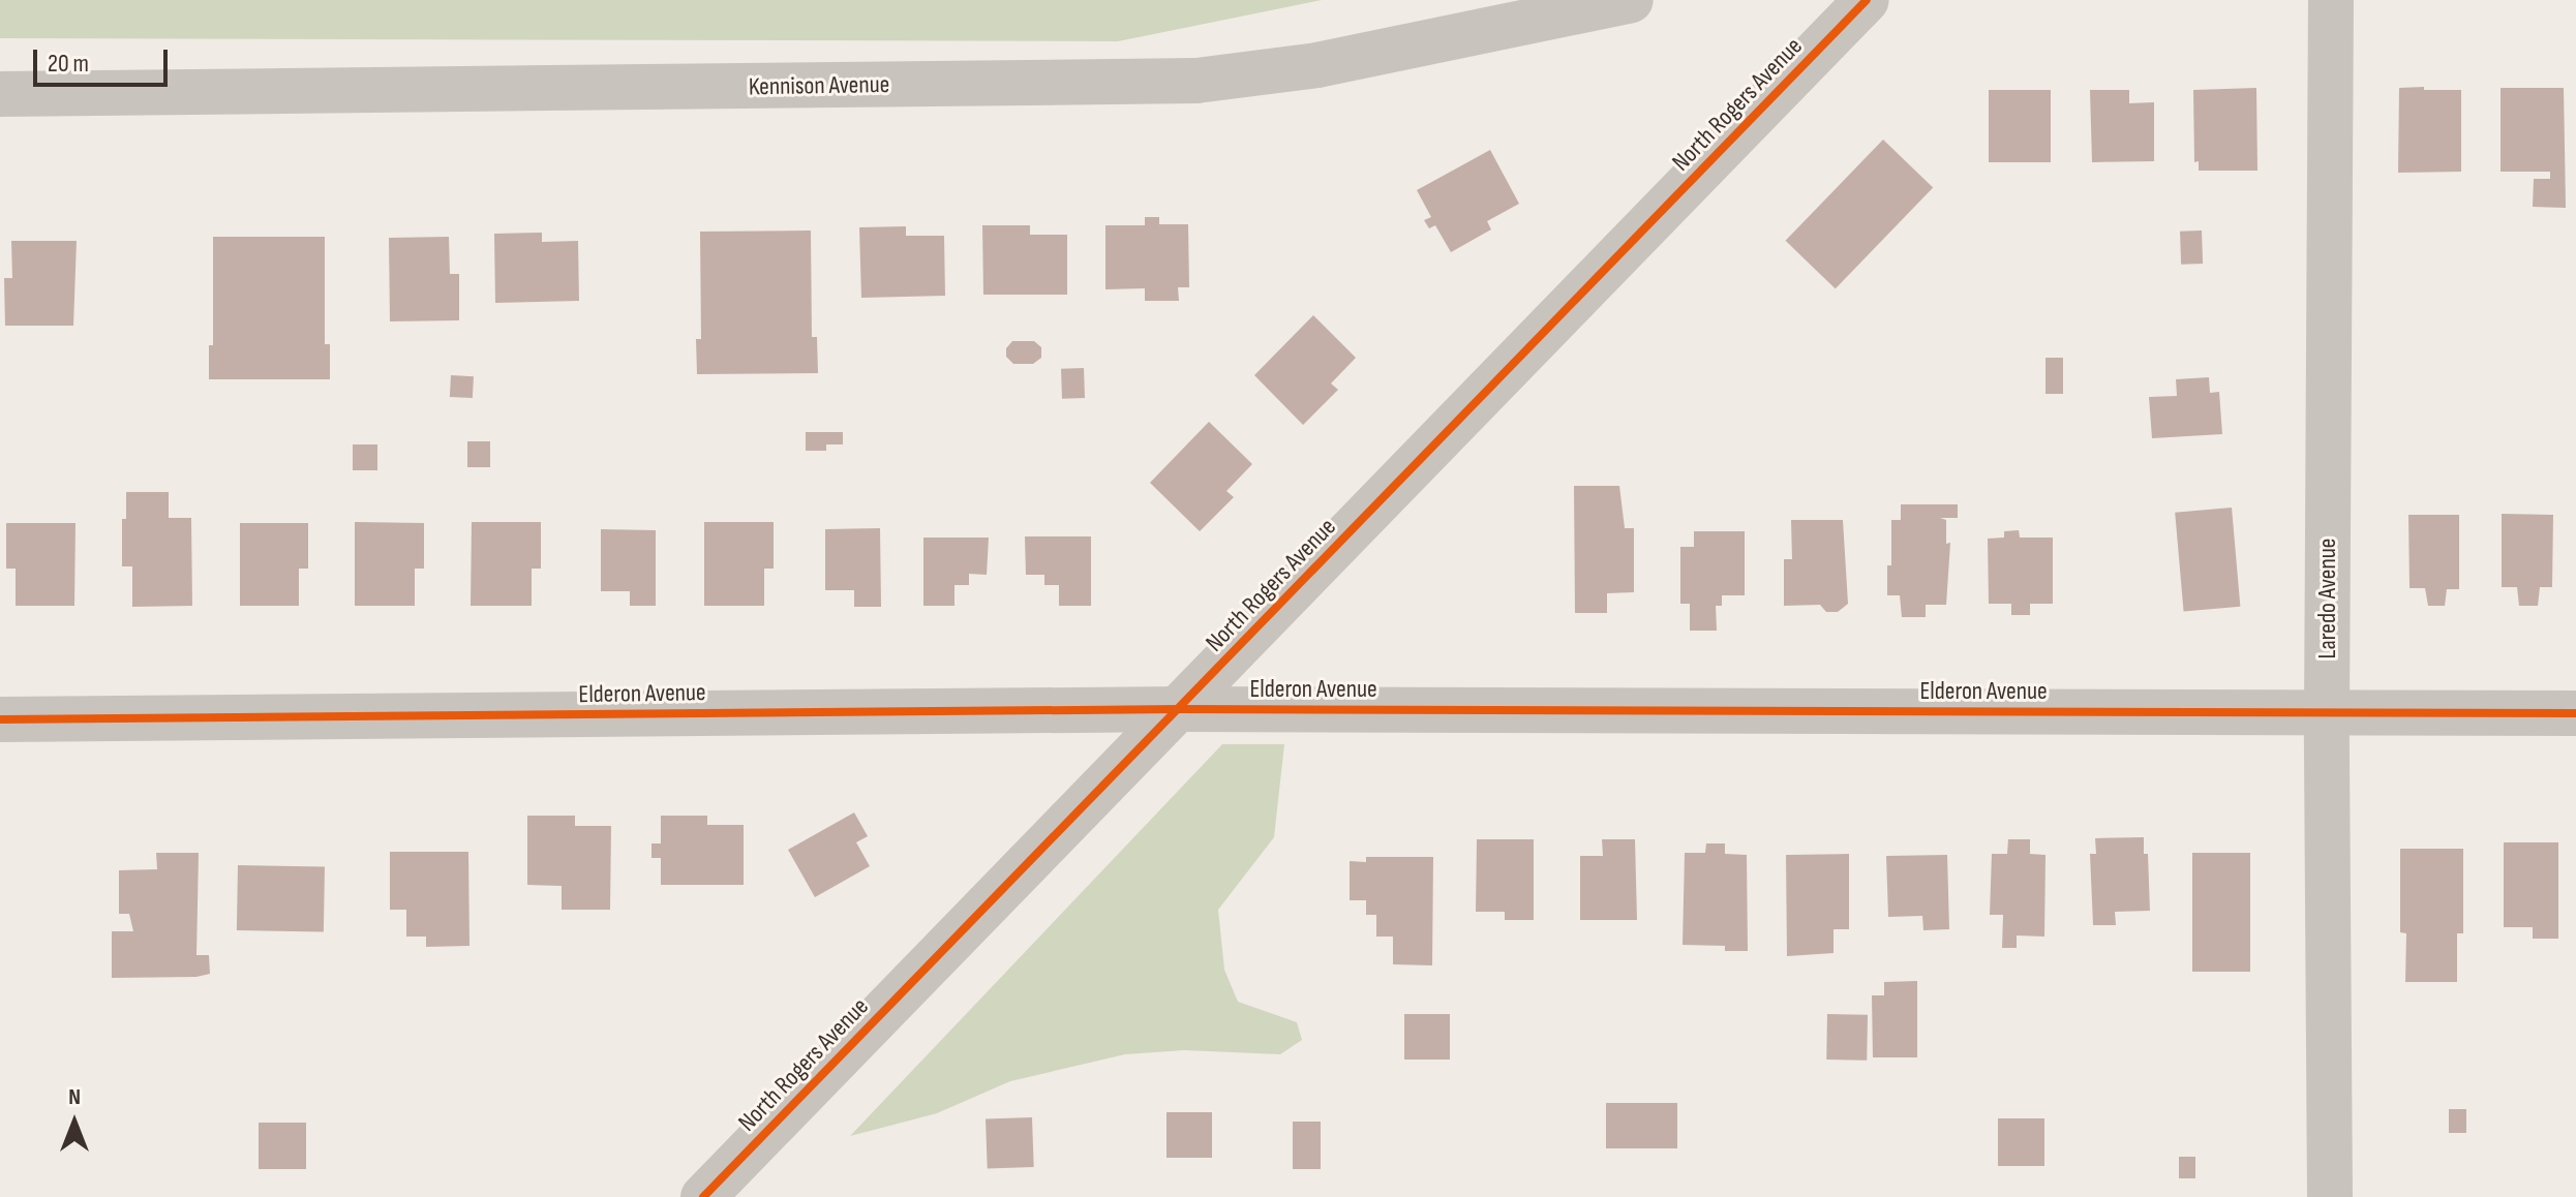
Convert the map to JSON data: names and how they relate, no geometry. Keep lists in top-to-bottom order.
{
  "streets": {
    "street": [
      "Kennison Avenue",
      "North Rogers Avenue",
      "Laredo Avenue",
      "Elderon Avenue"
    ]
  },
  "crossings": [
    ["North Rogers Avenue", "Elderon Avenue"],
    ["Laredo Avenue", "Elderon Avenue"]
  ],
  "scale_bar": "20 m",
  "north": "top"
}
